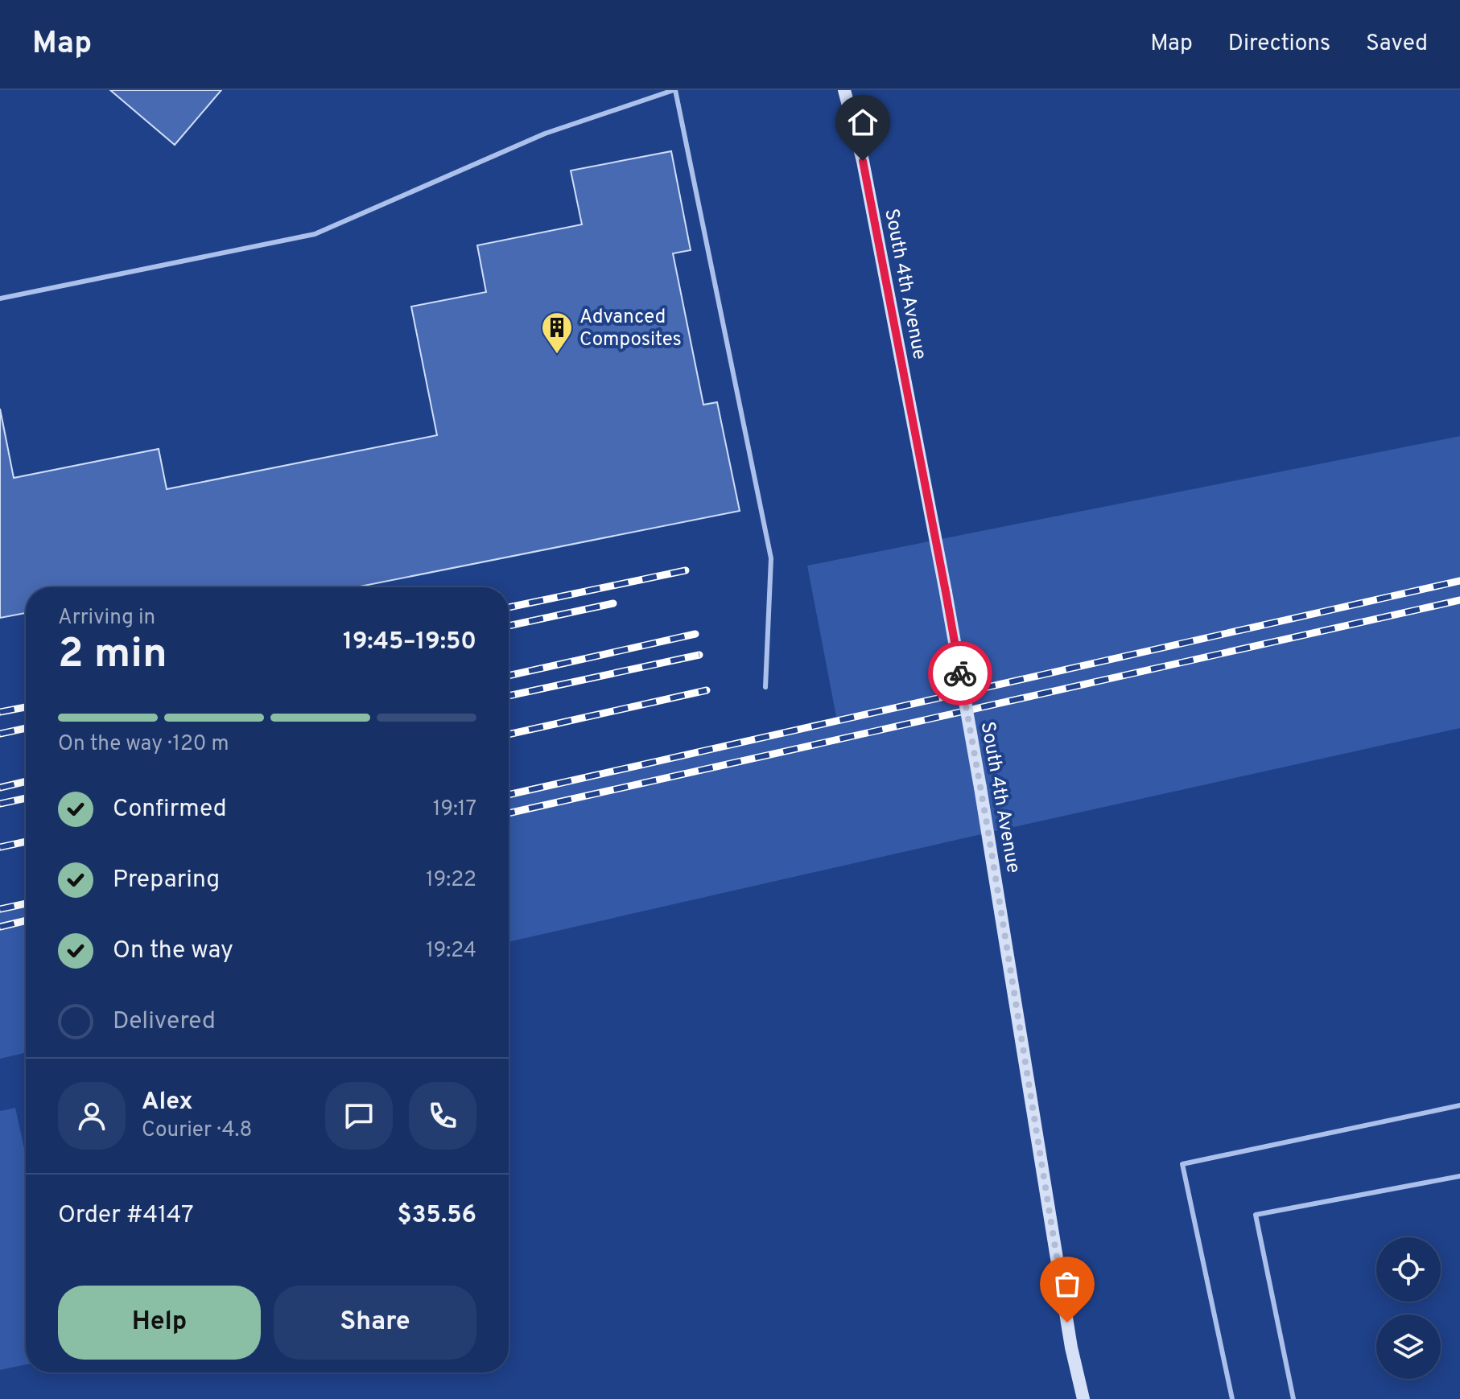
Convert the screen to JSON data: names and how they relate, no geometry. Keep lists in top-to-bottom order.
{
  "streets": {
    "street": ["South 4th Avenue"]
  },
  "places": {
    "building": ["Advanced Composites"]
  },
  "page": {
    "header": "Map",
    "nav": ["Map", "Directions", "Saved"],
    "heading": ["2 min", "Arriving in", "19:45–19:50"],
    "panel": [
      "Alex",
      "Courier · 4.8",
      "Order #4147",
      "$35.56"
    ],
    "bar": "On the way · 120 m",
    "list": [
      ["Confirmed", "19:17"],
      ["Preparing", "19:22"],
      ["On the way", "19:24"],
      "Delivered"
    ],
    "buttons": ["Help", "Share"]
  }
}
